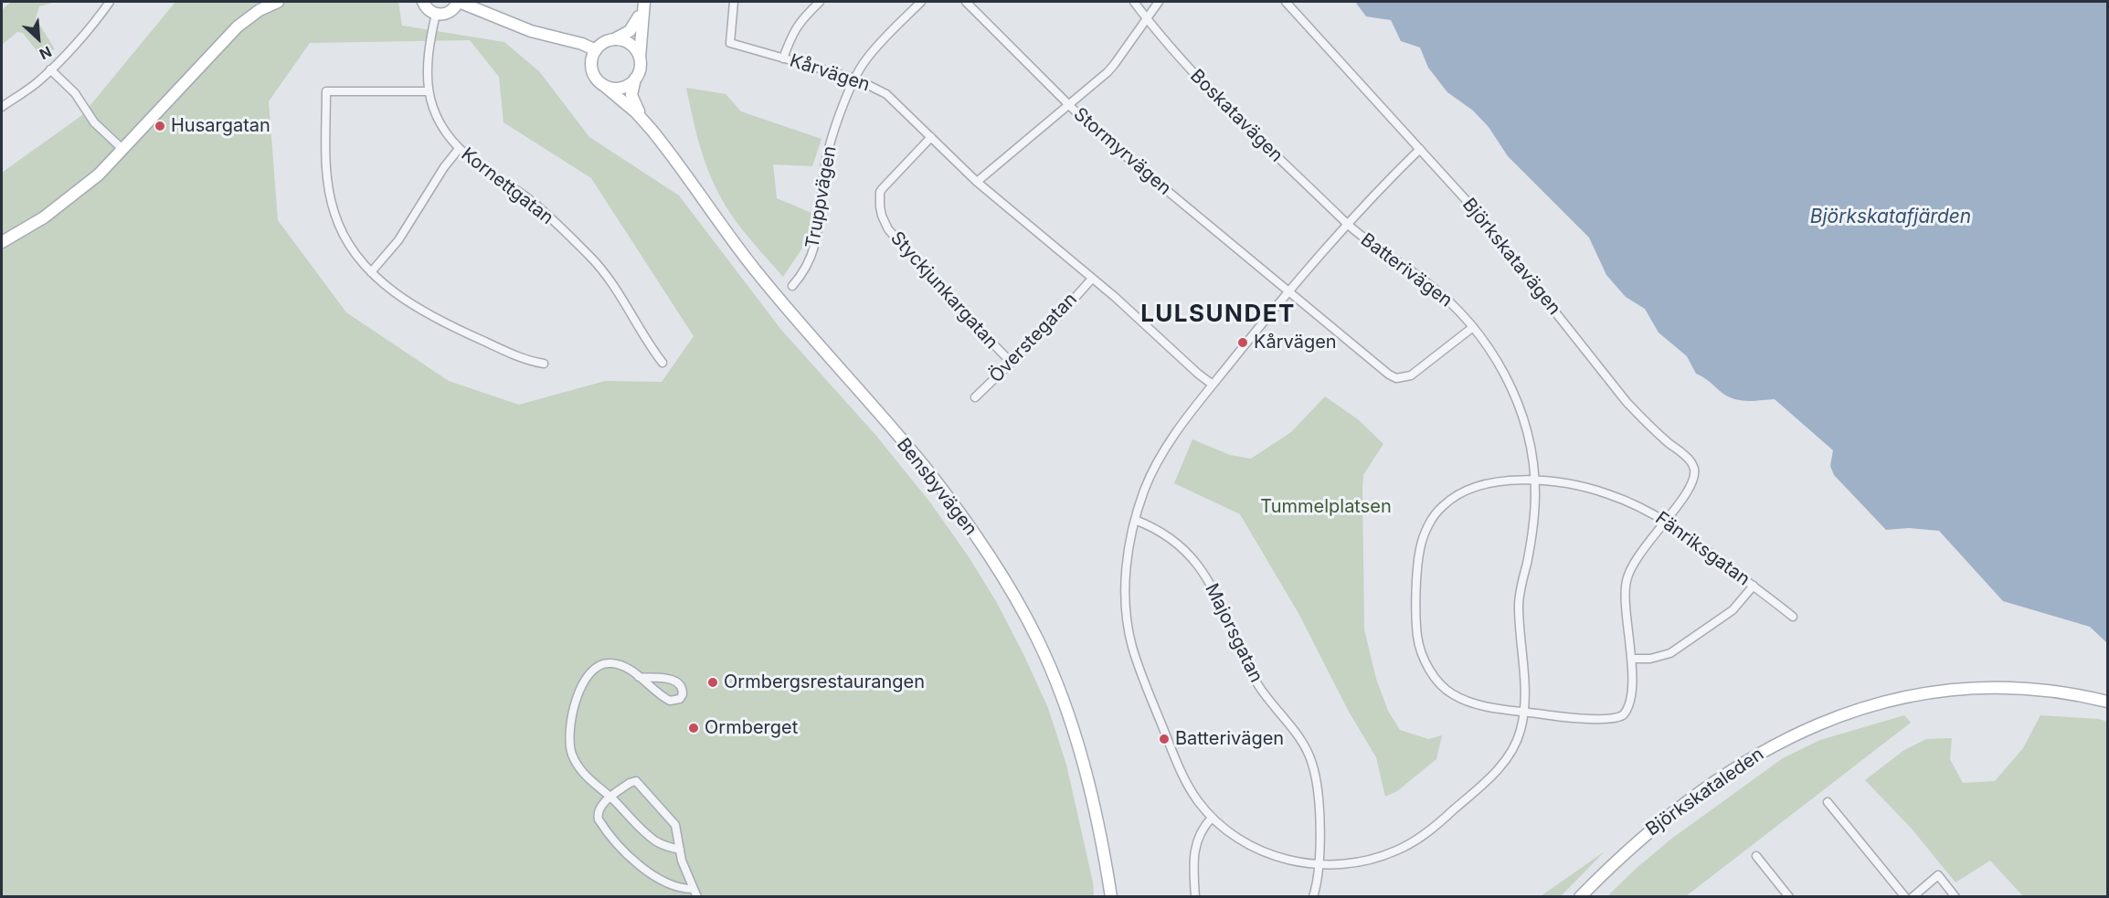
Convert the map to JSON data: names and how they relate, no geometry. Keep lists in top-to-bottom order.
{
  "streets": {
    "main road": ["Bensbyvägen", "Björkskataleden"],
    "street": [
      "Kårvägen",
      "Boskatavägen",
      "Stormyrvägen",
      "Kornettgatan",
      "Truppvägen",
      "Björkskatavägen",
      "Batterivägen",
      "Styckjunkargatan",
      "Överstegatan",
      "Fänriksgatan",
      "Majorsgatan"
    ]
  },
  "crossings": [
    ["Kårvägen", "Truppvägen"],
    ["Kårvägen", "Batterivägen"],
    ["Kårvägen", "Styckjunkargatan"],
    ["Kårvägen", "Överstegatan"],
    ["Boskatavägen", "Batterivägen"],
    ["Stormyrvägen", "Batterivägen"],
    ["Björkskatavägen", "Batterivägen"],
    ["Björkskatavägen", "Fänriksgatan"],
    ["Batterivägen", "Fänriksgatan"],
    ["Batterivägen", "Majorsgatan"],
    ["Styckjunkargatan", "Överstegatan"]
  ],
  "districts": ["LULSUNDET"],
  "water": ["Björkskatafjärden"],
  "parks": ["Tummelplatsen"],
  "places": [
    "Husargatan",
    "Kårvägen",
    "Ormbergsrestaurangen",
    "Ormberget",
    "Batterivägen"
  ],
  "north": "bottom right"
}
